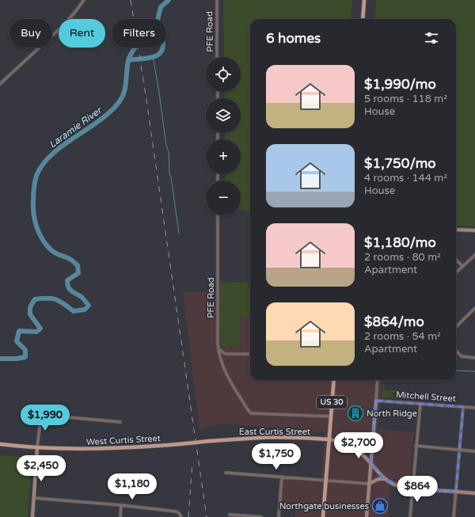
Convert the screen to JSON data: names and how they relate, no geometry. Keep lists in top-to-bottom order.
{
  "streets": {
    "main road": ["US 30", "East Curtis Street", "West Curtis Street"],
    "street": ["PFE Road", "Mitchell Street"]
  },
  "crossings": [
    ["PFE Road", "US 30"],
    ["US 30", "East Curtis Street"],
    ["East Curtis Street", "West Curtis Street"]
  ],
  "water": ["Laramie River"],
  "places": {
    "building": ["North Ridge"],
    "shop": ["Northgate businesses"]
  },
  "page": {
    "chip": ["Buy", "Rent", "Filters"],
    "heading": "6 homes",
    "map_buttons": ["+", "−"],
    "list": [
      {
        "name": "$1,990/mo",
        "note": "5 rooms · 118 m² · House"
      },
      {
        "name": "$1,750/mo",
        "note": "4 rooms · 144 m² · House"
      },
      {
        "name": "$1,180/mo",
        "note": "2 rooms · 80 m² · Apartment"
      },
      {
        "name": "$864/mo",
        "note": "2 rooms · 54 m² · Apartment"
      }
    ],
    "price": [
      "$1,990",
      "$2,700",
      "$1,750",
      "$2,450",
      "$1,180",
      "$864"
    ]
  }
}
